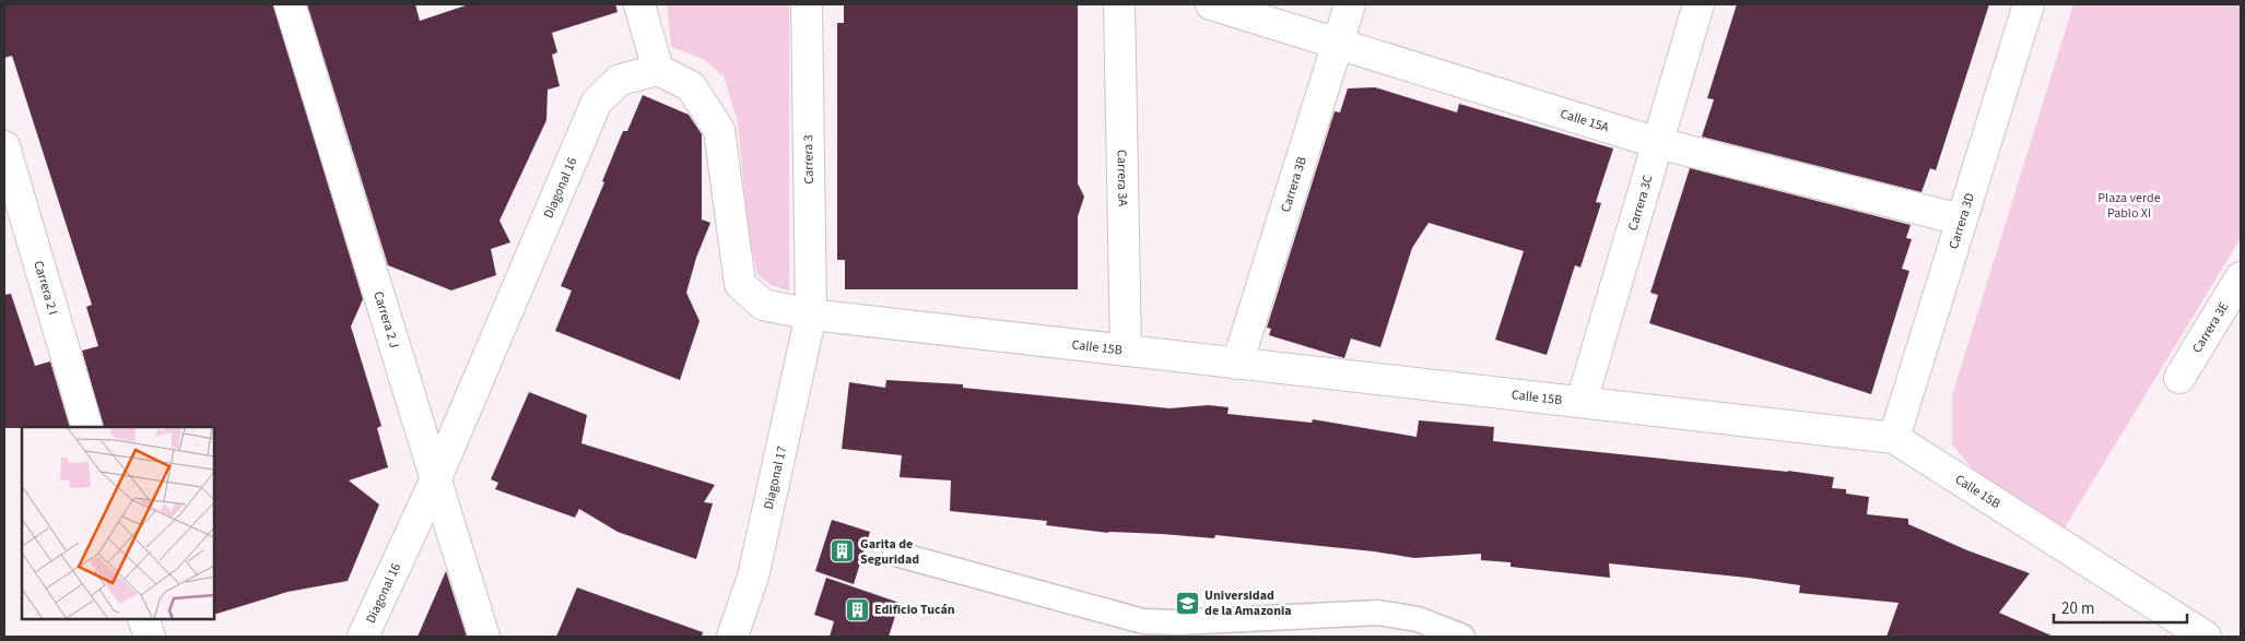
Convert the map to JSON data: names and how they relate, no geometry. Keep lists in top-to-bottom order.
{
  "streets": {
    "street": [
      "Calle 15A",
      "Carrera 3",
      "Carrera 3A",
      "Carrera 3B",
      "Diagonal 16",
      "Carrera 3C",
      "Carrera 3D",
      "Carrera 2 I",
      "Carrera 2 J",
      "Carrera 3E",
      "Calle 15B",
      "Diagonal 17"
    ]
  },
  "crossings": [
    ["Calle 15A", "Carrera 3B"],
    ["Calle 15A", "Carrera 3C"],
    ["Calle 15A", "Carrera 3D"],
    ["Carrera 3", "Calle 15B"],
    ["Carrera 3", "Diagonal 17"],
    ["Carrera 3A", "Calle 15B"],
    ["Carrera 3B", "Calle 15B"],
    ["Diagonal 16", "Carrera 2 J"],
    ["Carrera 3C", "Calle 15B"],
    ["Carrera 3D", "Calle 15B"],
    ["Calle 15B", "Diagonal 17"]
  ],
  "parks": ["Plaza verde Pablo XI"],
  "places": {
    "building": ["Garita de Seguridad", "Edificio Tucán"],
    "school or university": ["Universidad de la Amazonia"]
  },
  "scale_bar": "20 m"
}
